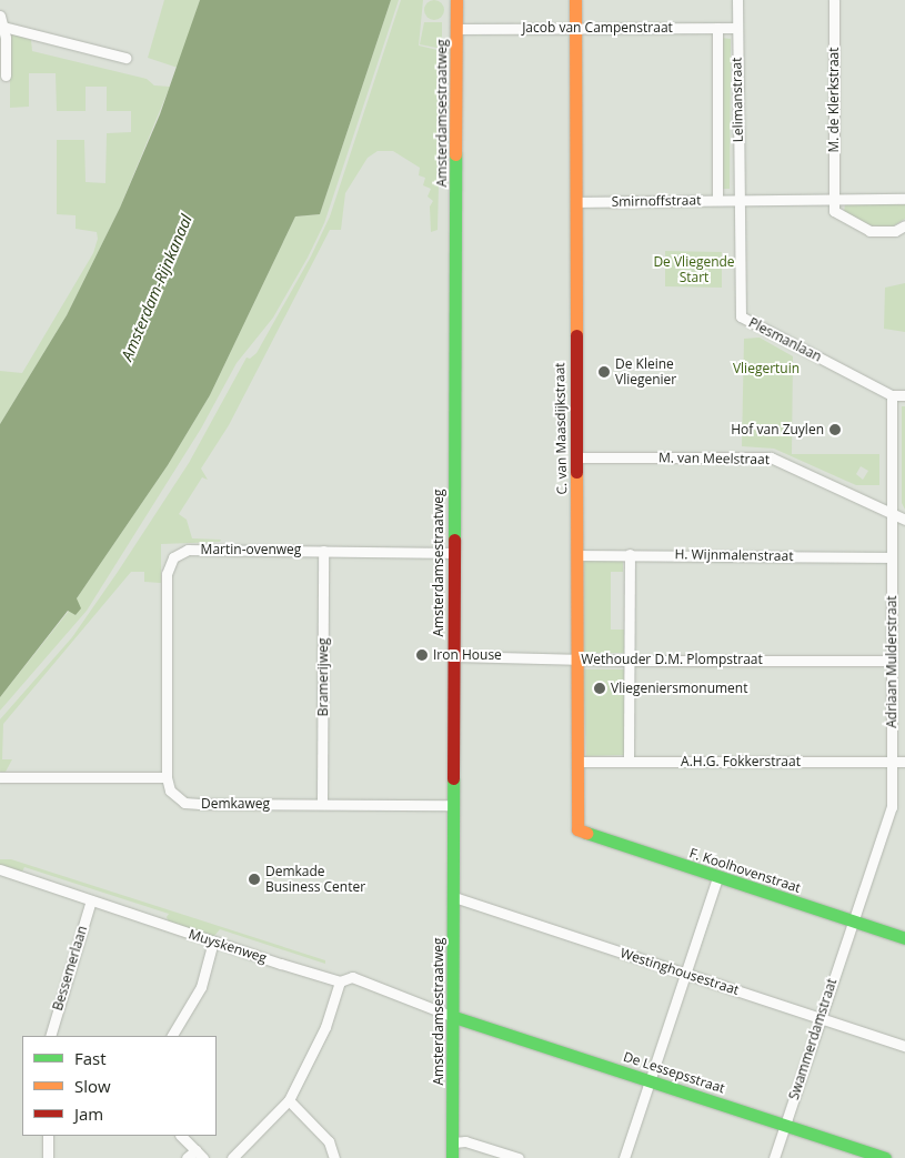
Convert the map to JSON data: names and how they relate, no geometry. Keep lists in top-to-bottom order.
{
  "streets": {
    "street": [
      "Jacob van Campenstraat",
      "Lelimanstraat",
      "M. de Klerkstraat",
      "Amsterdamsestraatweg",
      "Smirnoffstraat",
      "Plesmanlaan",
      "C. van Maasdijkstraat",
      "M. van Meelstraat",
      "Martin-ovenweg",
      "H. Wijnmalenstraat",
      "Wethouder D.M. Plompstraat",
      "Adriaan Mulderstraat",
      "Bramerijweg",
      "A.H.G. Fokkerstraat",
      "Demkaweg",
      "F. Koolhovenstraat",
      "Muyskenweg",
      "Bessemerlaan",
      "Westinghousestraat",
      "Swammerdamstraat",
      "De Lessepsstraat"
    ]
  },
  "crossings": [
    ["Jacob van Campenstraat", "Lelimanstraat"],
    ["Jacob van Campenstraat", "Amsterdamsestraatweg"],
    ["Jacob van Campenstraat", "C. van Maasdijkstraat"],
    ["Lelimanstraat", "Smirnoffstraat"],
    ["Lelimanstraat", "Plesmanlaan"],
    ["M. de Klerkstraat", "Smirnoffstraat"],
    ["Amsterdamsestraatweg", "Martin-ovenweg"],
    ["Amsterdamsestraatweg", "Wethouder D.M. Plompstraat"],
    ["Amsterdamsestraatweg", "Demkaweg"],
    ["Amsterdamsestraatweg", "Muyskenweg"],
    ["Amsterdamsestraatweg", "Westinghousestraat"],
    ["Amsterdamsestraatweg", "De Lessepsstraat"],
    ["Smirnoffstraat", "Plesmanlaan"],
    ["Smirnoffstraat", "C. van Maasdijkstraat"],
    ["Plesmanlaan", "Adriaan Mulderstraat"],
    ["C. van Maasdijkstraat", "M. van Meelstraat"],
    ["C. van Maasdijkstraat", "H. Wijnmalenstraat"],
    ["C. van Maasdijkstraat", "Wethouder D.M. Plompstraat"],
    ["C. van Maasdijkstraat", "A.H.G. Fokkerstraat"],
    ["C. van Maasdijkstraat", "F. Koolhovenstraat"],
    ["M. van Meelstraat", "Adriaan Mulderstraat"],
    ["Martin-ovenweg", "Bramerijweg"],
    ["Martin-ovenweg", "Demkaweg"],
    ["H. Wijnmalenstraat", "Adriaan Mulderstraat"],
    ["Wethouder D.M. Plompstraat", "Adriaan Mulderstraat"],
    ["Adriaan Mulderstraat", "A.H.G. Fokkerstraat"],
    ["Adriaan Mulderstraat", "F. Koolhovenstraat"],
    ["Adriaan Mulderstraat", "Swammerdamstraat"],
    ["Bramerijweg", "Demkaweg"],
    ["F. Koolhovenstraat", "Swammerdamstraat"],
    ["Muyskenweg", "Bessemerlaan"],
    ["Muyskenweg", "De Lessepsstraat"],
    ["Westinghousestraat", "Swammerdamstraat"],
    ["Swammerdamstraat", "De Lessepsstraat"]
  ],
  "water": ["Amsterdam-Rijnkanaal"],
  "parks": ["De Vliegende Start", "Vliegertuin"],
  "places": [
    "De Kleine Vliegenier",
    "Hof van Zuylen",
    "Iron House",
    "Vliegeniersmonument",
    "Demkade Business Center"
  ],
  "legend": ["Fast", "Slow", "Jam"]
}
